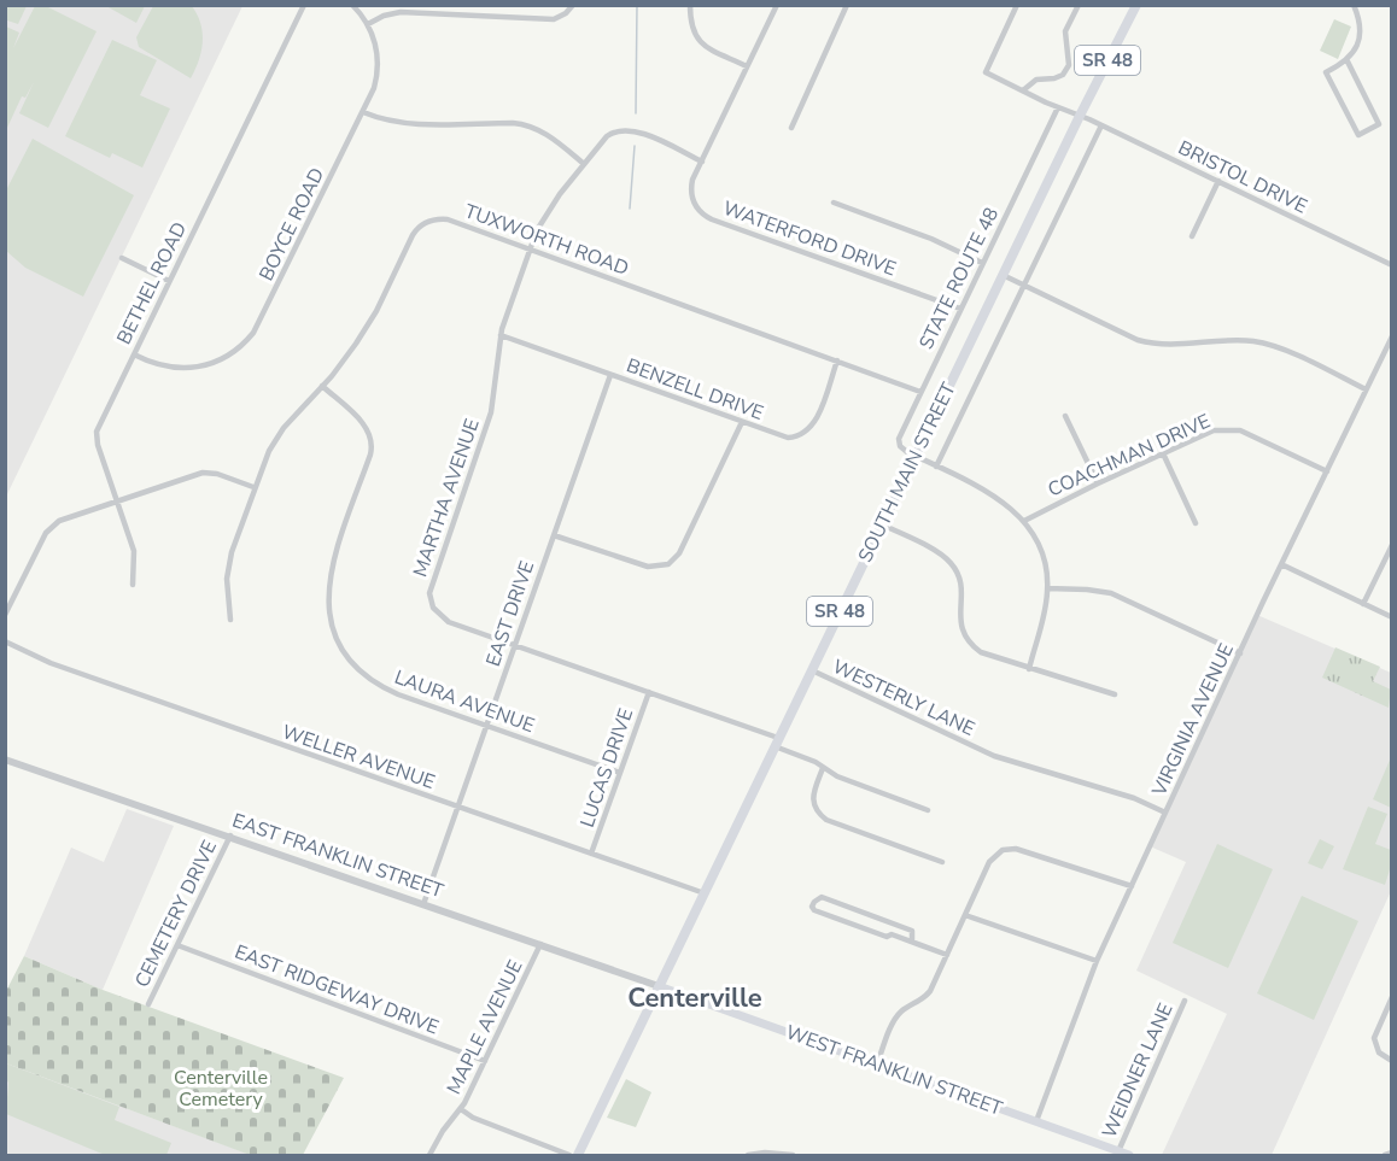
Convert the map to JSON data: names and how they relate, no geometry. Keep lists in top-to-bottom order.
{
  "streets": {
    "main road": ["SR 48", "SOUTH MAIN STREET", "WEST FRANKLIN STREET"],
    "street": [
      "BRISTOL DRIVE",
      "BOYCE ROAD",
      "WATERFORD DRIVE",
      "TUXWORTH ROAD",
      "STATE ROUTE 48",
      "BETHEL ROAD",
      "BENZELL DRIVE",
      "COACHMAN DRIVE",
      "MARTHA AVENUE",
      "EAST DRIVE",
      "WESTERLY LANE",
      "LAURA AVENUE",
      "VIRGINIA AVENUE",
      "WELLER AVENUE",
      "LUCAS DRIVE",
      "EAST FRANKLIN STREET",
      "CEMETERY DRIVE",
      "EAST RIDGEWAY DRIVE",
      "MAPLE AVENUE",
      "WEIDNER LANE"
    ]
  },
  "crossings": [
    ["SR 48", "BRISTOL DRIVE"],
    ["SR 48", "SOUTH MAIN STREET"],
    ["SR 48", "EAST FRANKLIN STREET"],
    ["SR 48", "WEST FRANKLIN STREET"],
    ["BRISTOL DRIVE", "STATE ROUTE 48"],
    ["BRISTOL DRIVE", "SOUTH MAIN STREET"],
    ["BOYCE ROAD", "BETHEL ROAD"],
    ["WATERFORD DRIVE", "STATE ROUTE 48"],
    ["WATERFORD DRIVE", "MARTHA AVENUE"],
    ["TUXWORTH ROAD", "STATE ROUTE 48"],
    ["TUXWORTH ROAD", "BENZELL DRIVE"],
    ["TUXWORTH ROAD", "MARTHA AVENUE"],
    ["TUXWORTH ROAD", "LAURA AVENUE"],
    ["STATE ROUTE 48", "SOUTH MAIN STREET"],
    ["BENZELL DRIVE", "MARTHA AVENUE"],
    ["BENZELL DRIVE", "EAST DRIVE"],
    ["COACHMAN DRIVE", "VIRGINIA AVENUE"],
    ["SOUTH MAIN STREET", "MARTHA AVENUE"],
    ["SOUTH MAIN STREET", "WESTERLY LANE"],
    ["SOUTH MAIN STREET", "WELLER AVENUE"],
    ["SOUTH MAIN STREET", "EAST FRANKLIN STREET"],
    ["SOUTH MAIN STREET", "WEST FRANKLIN STREET"],
    ["MARTHA AVENUE", "EAST DRIVE"],
    ["MARTHA AVENUE", "LUCAS DRIVE"],
    ["EAST DRIVE", "LAURA AVENUE"],
    ["EAST DRIVE", "WELLER AVENUE"],
    ["EAST DRIVE", "EAST FRANKLIN STREET"],
    ["WESTERLY LANE", "VIRGINIA AVENUE"],
    ["LAURA AVENUE", "LUCAS DRIVE"],
    ["VIRGINIA AVENUE", "WEST FRANKLIN STREET"],
    ["WELLER AVENUE", "LUCAS DRIVE"],
    ["EAST FRANKLIN STREET", "CEMETERY DRIVE"],
    ["EAST FRANKLIN STREET", "MAPLE AVENUE"],
    ["EAST FRANKLIN STREET", "WEST FRANKLIN STREET"],
    ["CEMETERY DRIVE", "EAST RIDGEWAY DRIVE"],
    ["EAST RIDGEWAY DRIVE", "MAPLE AVENUE"],
    ["WEST FRANKLIN STREET", "WEIDNER LANE"]
  ],
  "districts": ["Centerville"],
  "parks": ["Centerville Cemetery"]
}
